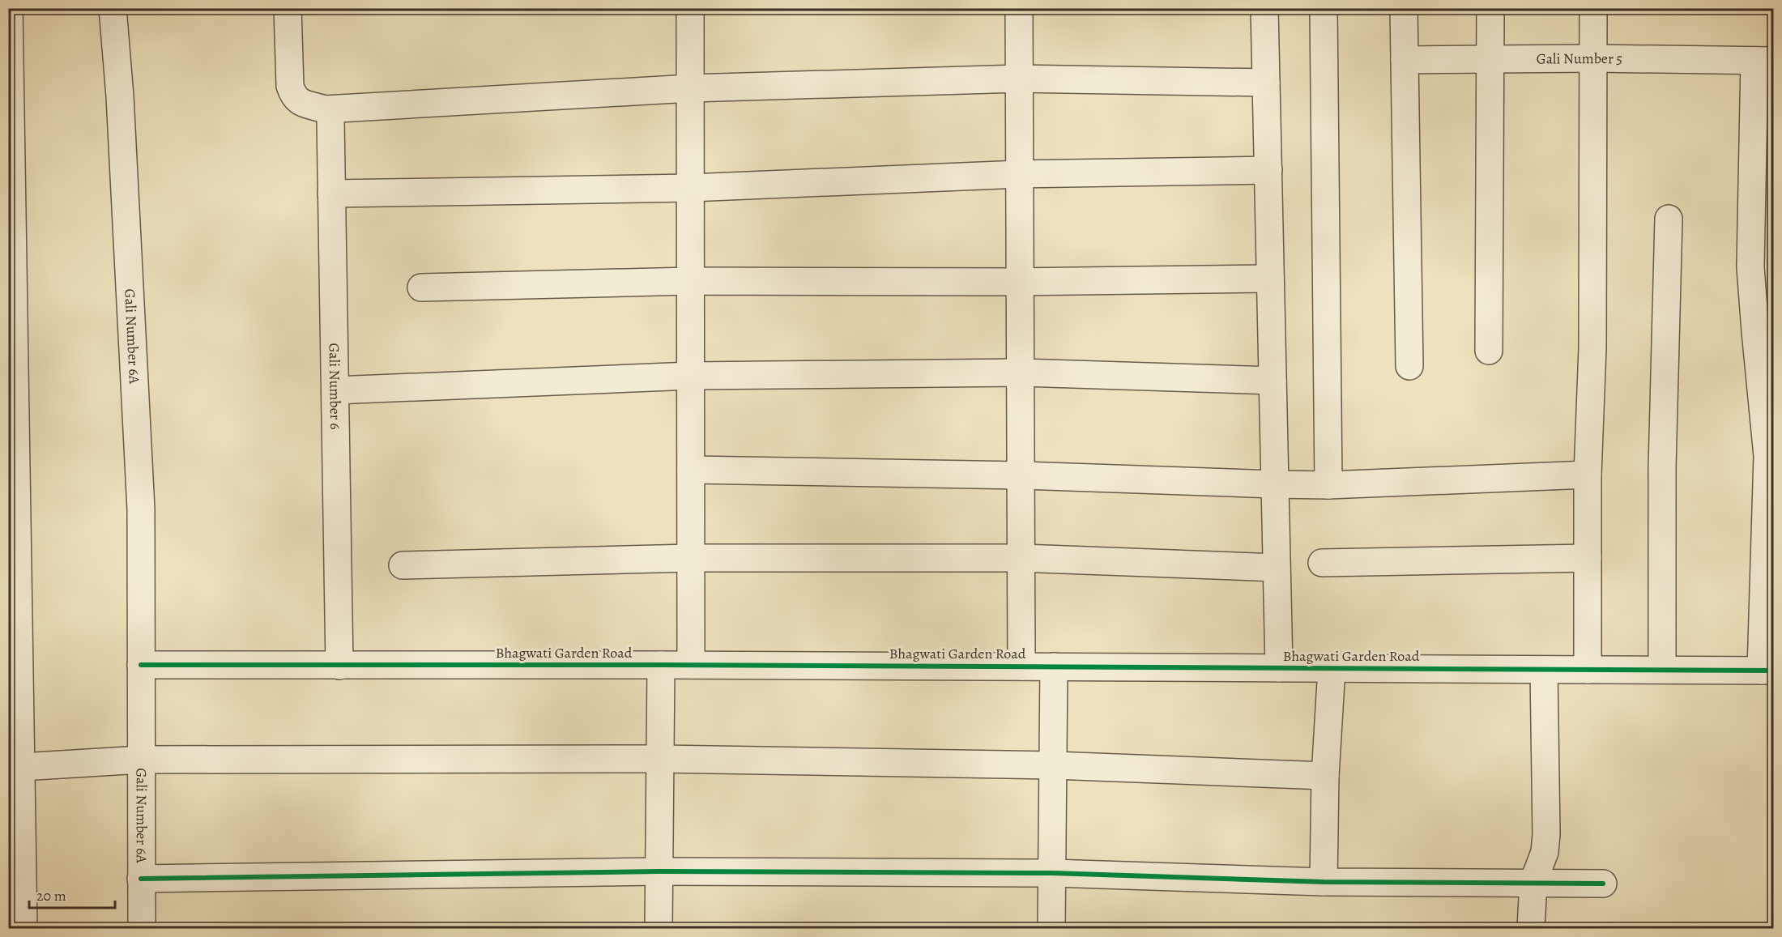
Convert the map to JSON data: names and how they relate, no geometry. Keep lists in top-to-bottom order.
{
  "streets": {
    "street": [
      "Gali Number 5",
      "Gali Number 6A",
      "Gali Number 6",
      "Bhagwati Garden Road"
    ]
  },
  "crossings": [
    ["Gali Number 6A", "Bhagwati Garden Road"],
    ["Gali Number 6", "Bhagwati Garden Road"]
  ],
  "scale_bar": "20 m"
}
